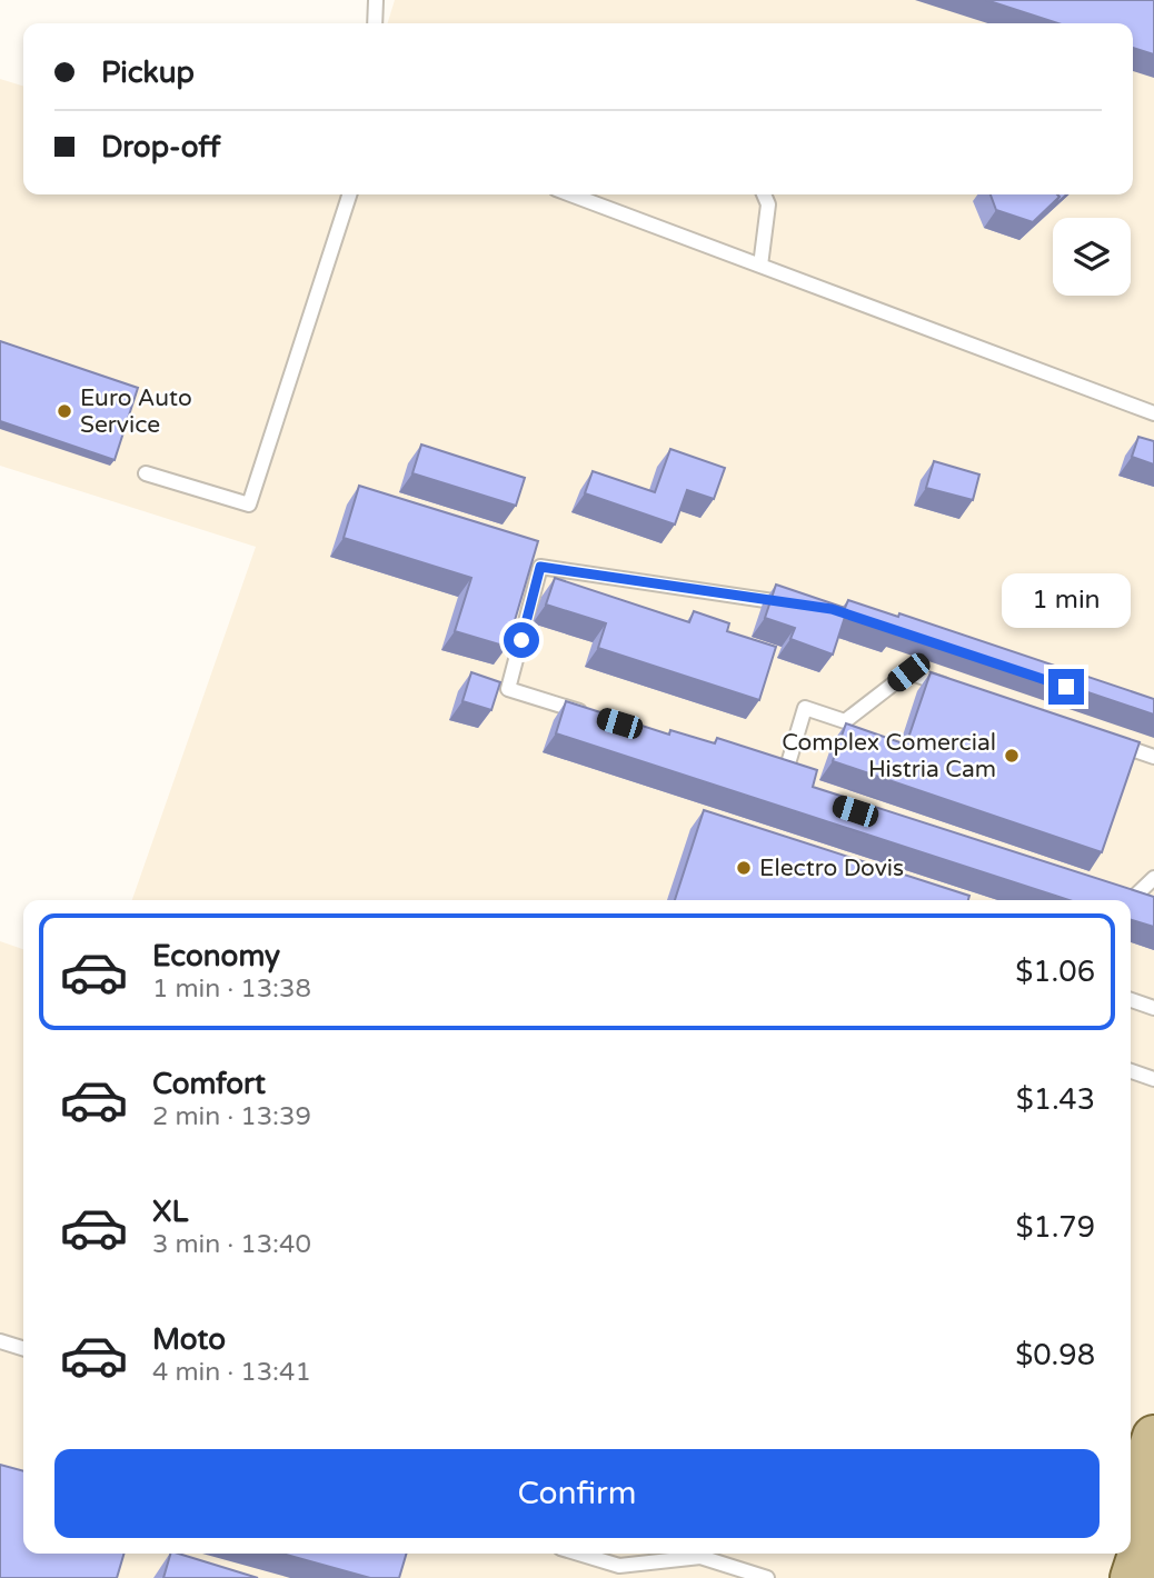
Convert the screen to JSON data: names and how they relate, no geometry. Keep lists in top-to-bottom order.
{
  "places": ["Euro Auto Service", "Complex Comercial Histria Cam", "Electro Dovis"],
  "page": {
    "banner": ["Pickup", "Drop-off"],
    "bubble": "1 min",
    "list": [
      {
        "name": "Economy",
        "note": "1 min · 13:38",
        "value": "$1.06"
      },
      {
        "name": "Comfort",
        "note": "2 min · 13:39",
        "value": "$1.43"
      },
      {
        "name": "XL",
        "note": "3 min · 13:40",
        "value": "$1.79"
      },
      {
        "name": "Moto",
        "note": "4 min · 13:41",
        "value": "$0.98"
      }
    ],
    "buttons": "Confirm"
  }
}
